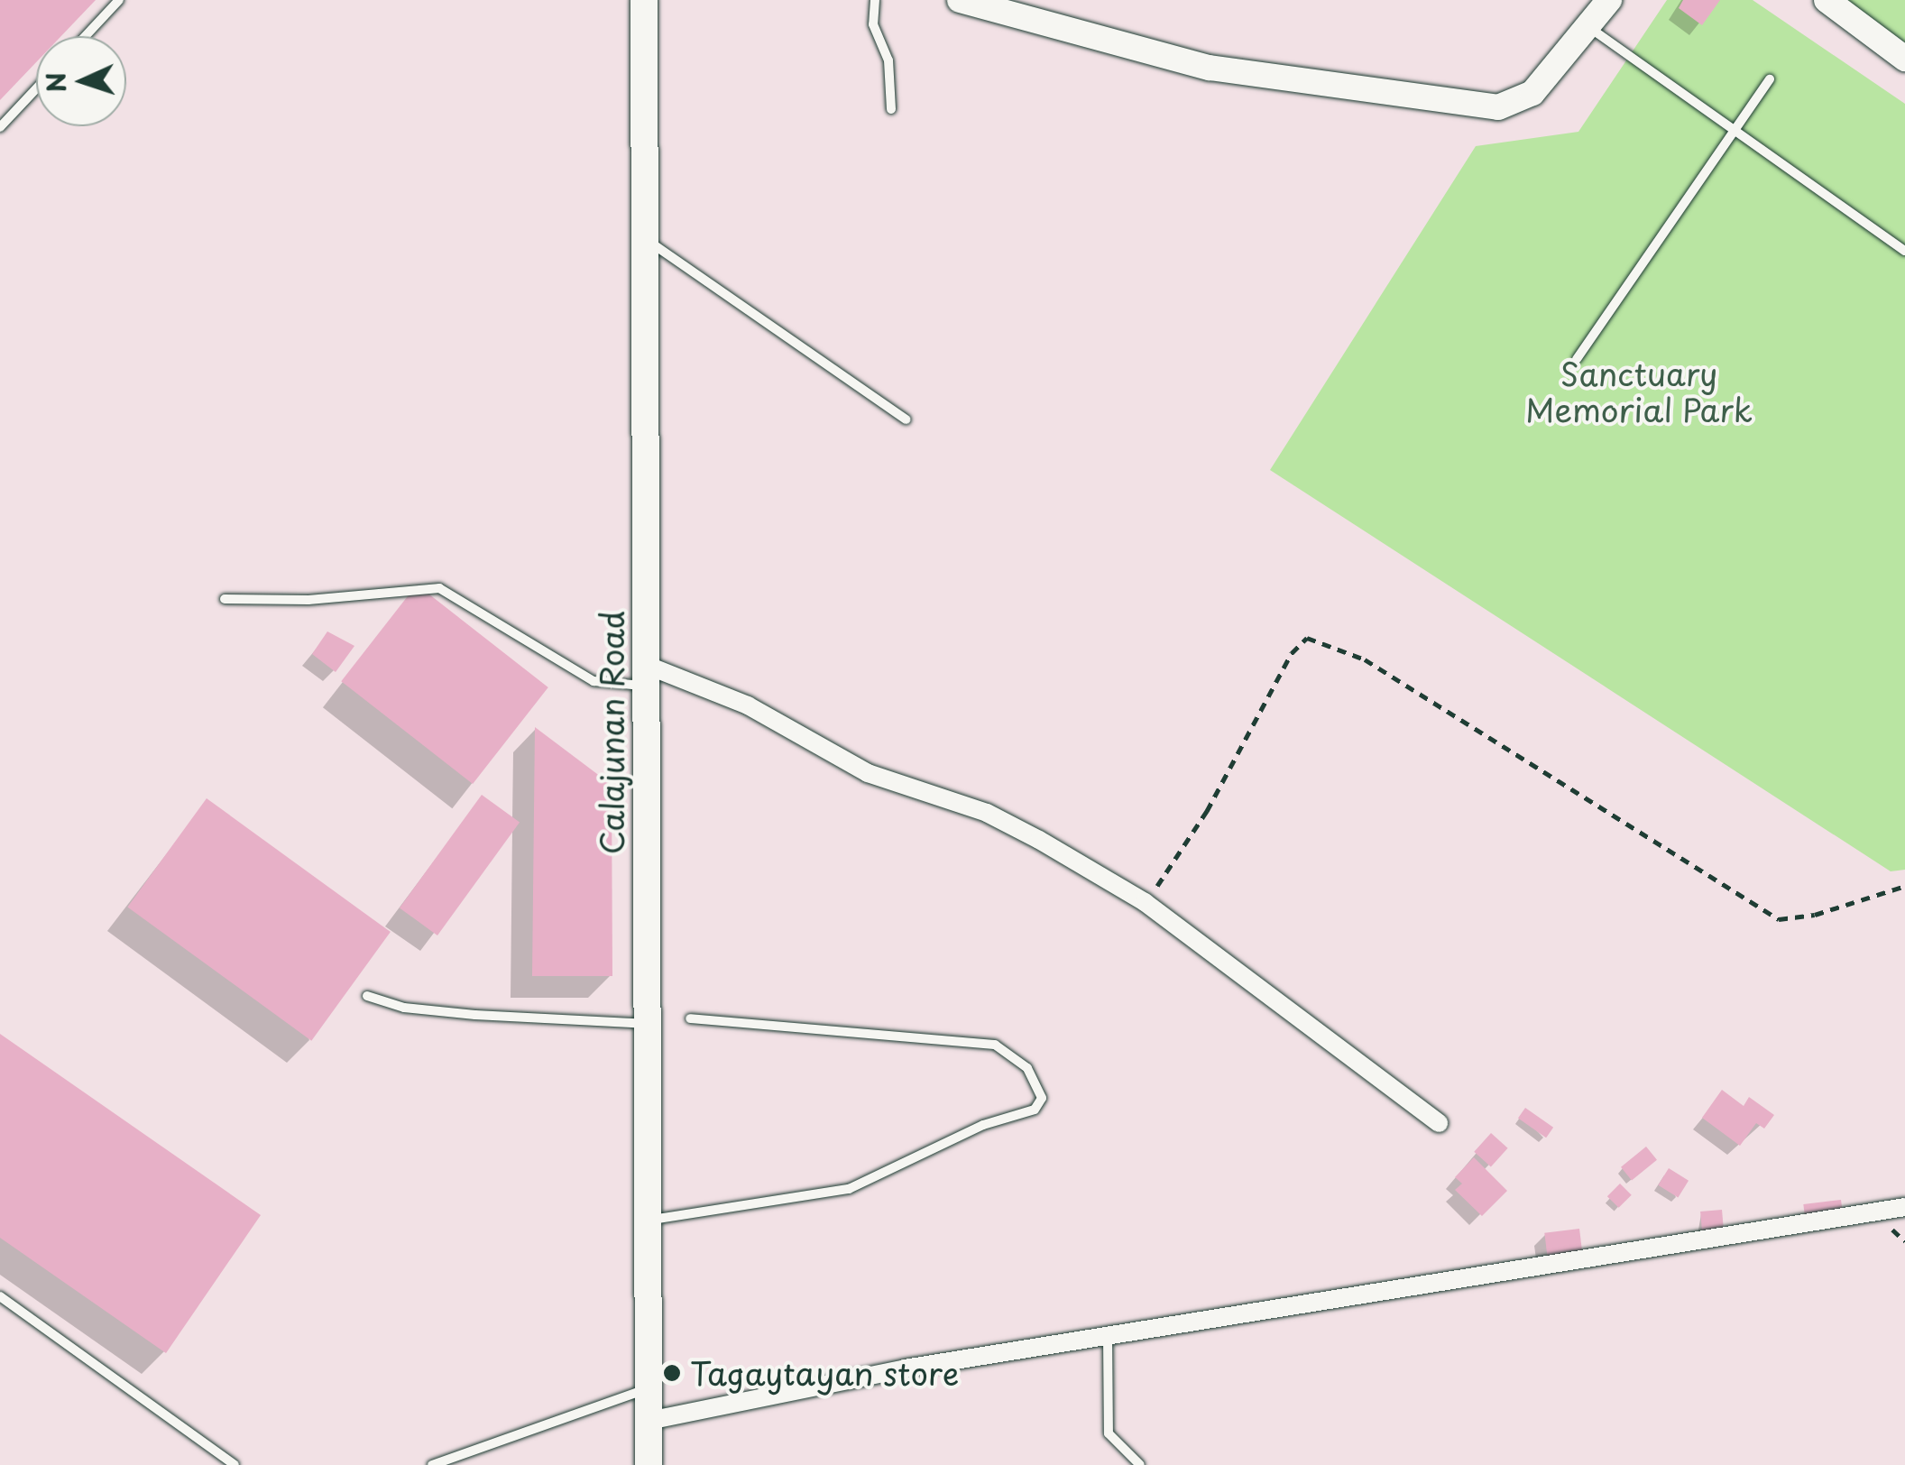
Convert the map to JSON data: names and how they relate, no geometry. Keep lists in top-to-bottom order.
{
  "streets": {
    "main road": ["Calajunan Road"]
  },
  "parks": ["Sanctuary Memorial Park"],
  "places": ["Tagaytayan store"],
  "north": "left"
}
